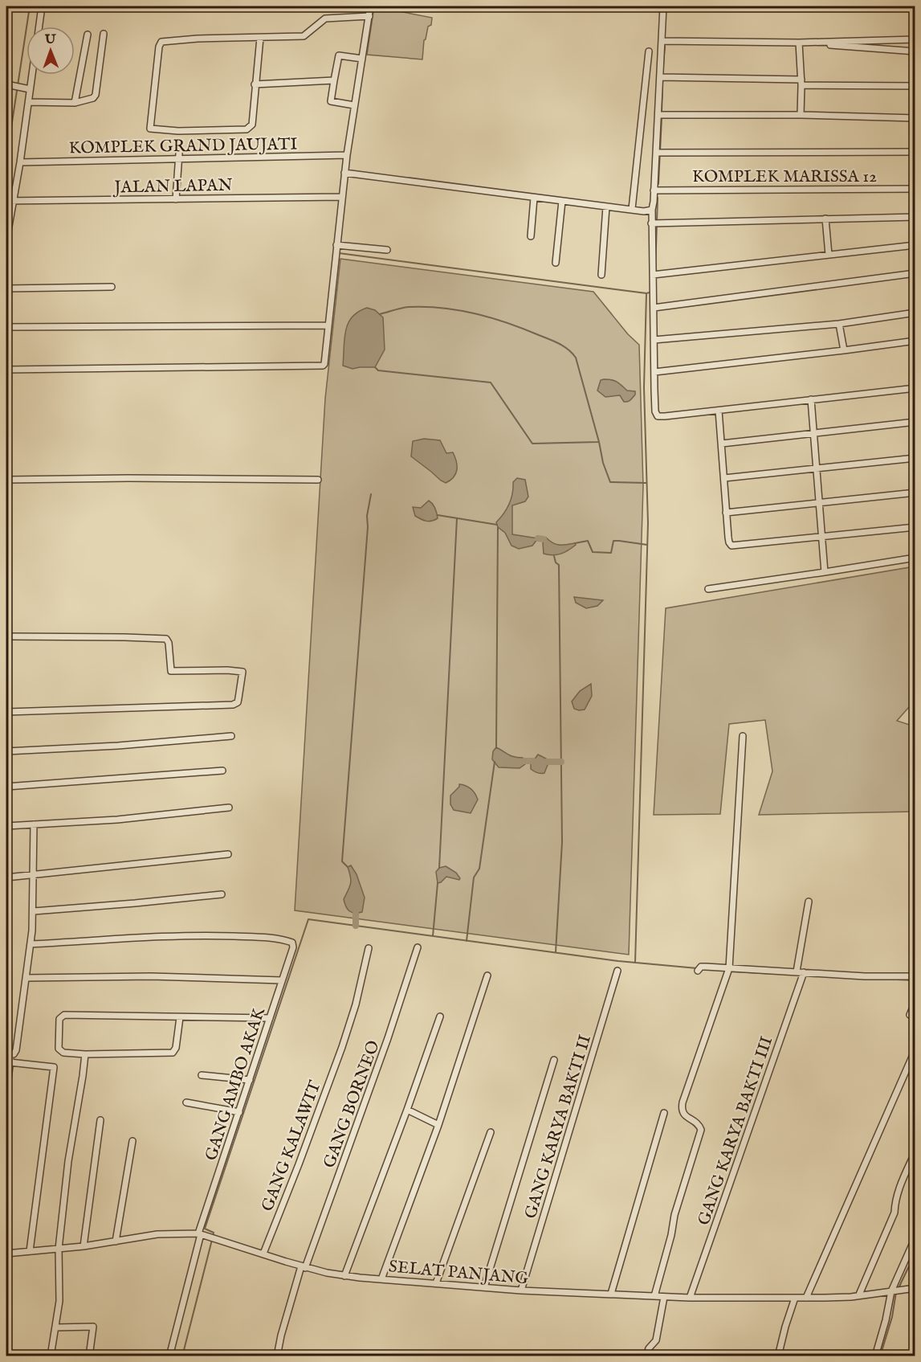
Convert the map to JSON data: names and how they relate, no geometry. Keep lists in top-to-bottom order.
{
  "streets": {
    "street": [
      "KOMPLEK GRAND JAUJATI",
      "KOMPLEK MARISSA 12",
      "JALAN LAPAN",
      "GANG AMBO AKAK",
      "GANG BORNEO",
      "GANG KARYA BAKTI II",
      "GANG KARYA BAKTI III",
      "GANG KALAWIT",
      "SELAT PANJANG"
    ]
  },
  "crossings": [
    ["GANG AMBO AKAK", "SELAT PANJANG"],
    ["GANG BORNEO", "SELAT PANJANG"],
    ["GANG KARYA BAKTI II", "SELAT PANJANG"],
    ["GANG KARYA BAKTI III", "SELAT PANJANG"],
    ["GANG KALAWIT", "SELAT PANJANG"]
  ],
  "north": "top"
}
